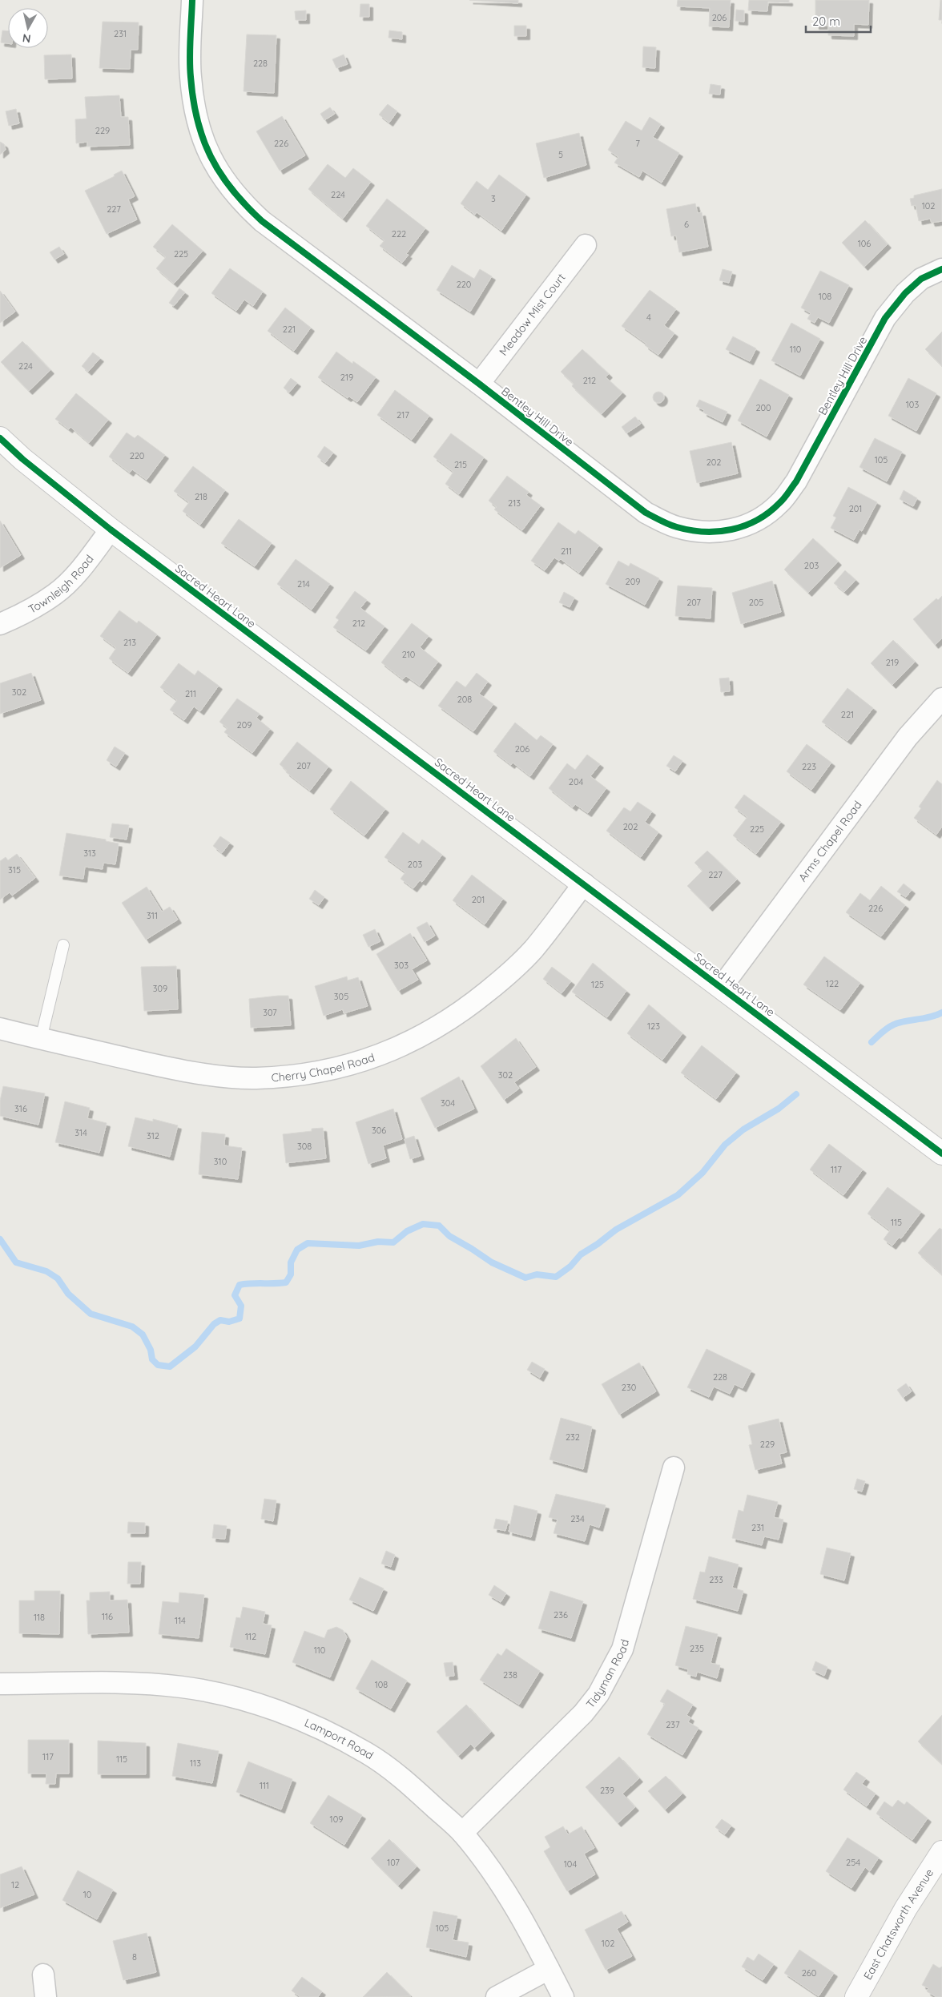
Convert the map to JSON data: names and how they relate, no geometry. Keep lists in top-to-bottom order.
{
  "streets": {
    "street": [
      "Meadow Mist Court",
      "Bentley Hill Drive",
      "Townleigh Road",
      "Sacred Heart Lane",
      "Arms Chapel Road",
      "Cherry Chapel Road",
      "Tidyman Road",
      "Lamport Road",
      "East Chatsworth Avenue"
    ]
  },
  "crossings": [
    ["Meadow Mist Court", "Bentley Hill Drive"],
    ["Townleigh Road", "Sacred Heart Lane"],
    ["Sacred Heart Lane", "Arms Chapel Road"],
    ["Sacred Heart Lane", "Cherry Chapel Road"],
    ["Tidyman Road", "Lamport Road"]
  ],
  "house_numbers": [
    "206",
    "231",
    "228",
    "229",
    "226",
    "7",
    "5",
    "224",
    "3",
    "102",
    "227",
    "6",
    "222",
    "106",
    "225",
    "220",
    "108",
    "4",
    "221",
    "110",
    "224",
    "219",
    "212",
    "103",
    "200",
    "217",
    "220",
    "105",
    "202",
    "215",
    "218",
    "213",
    "201",
    "211",
    "203",
    "209",
    "214",
    "207",
    "205",
    "212",
    "213",
    "210",
    "219",
    "302",
    "211",
    "208",
    "221",
    "209",
    "206",
    "207",
    "223",
    "204",
    "202",
    "225",
    "313",
    "203",
    "315",
    "227",
    "201",
    "226",
    "311",
    "303",
    "122",
    "125",
    "309",
    "305",
    "307",
    "123",
    "302",
    "304",
    "316",
    "306",
    "314",
    "312",
    "308",
    "310",
    "117",
    "115",
    "228",
    "230",
    "232",
    "229",
    "234",
    "231",
    "233",
    "236",
    "116",
    "118",
    "114",
    "112",
    "235",
    "110",
    "238",
    "108",
    "237",
    "117",
    "115",
    "113",
    "111",
    "239",
    "109",
    "107",
    "254",
    "104",
    "12",
    "10",
    "105",
    "102",
    "8",
    "260"
  ],
  "scale_bar": "20 m",
  "north": "bottom"
}
